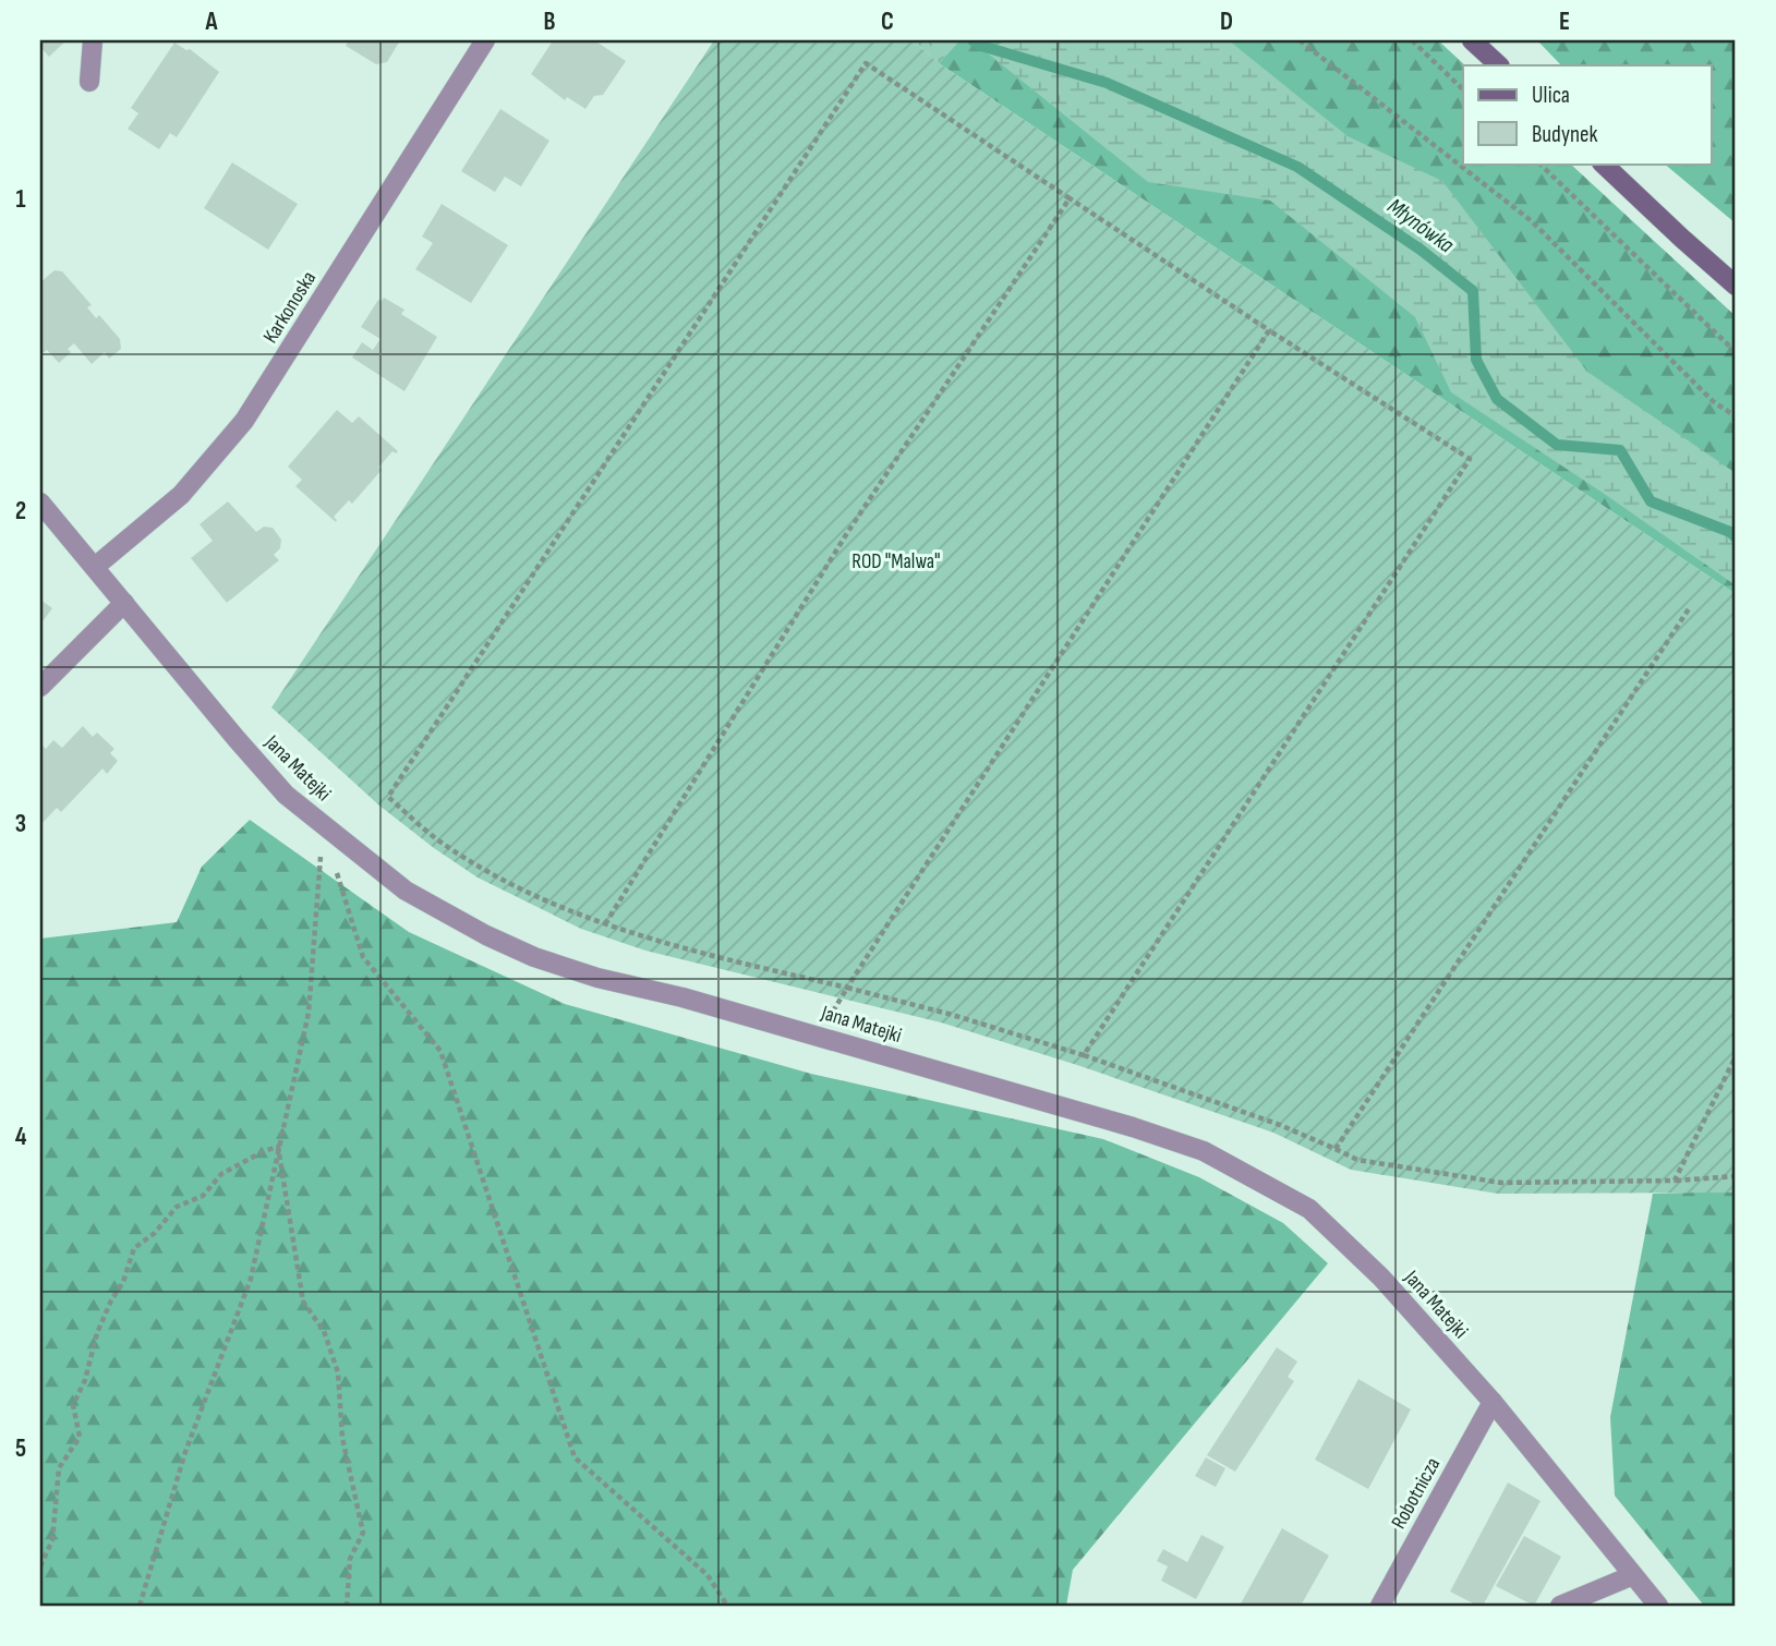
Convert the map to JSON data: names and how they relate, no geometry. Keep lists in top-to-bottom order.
{
  "streets": {
    "street": ["Karkonoska", "Jana Matejki", "Robotnicza"]
  },
  "crossings": [
    ["Karkonoska", "Jana Matejki"],
    ["Jana Matejki", "Robotnicza"]
  ],
  "water": ["Młynówka"],
  "parks": ["ROD \"Malwa\""],
  "legend": ["Ulica", "Budynek"],
  "grid": {
    "columns": [
      "A",
      "B",
      "C",
      "D",
      "E"
    ],
    "rows": [
      "1",
      "2",
      "3",
      "4",
      "5"
    ]
  }
}
